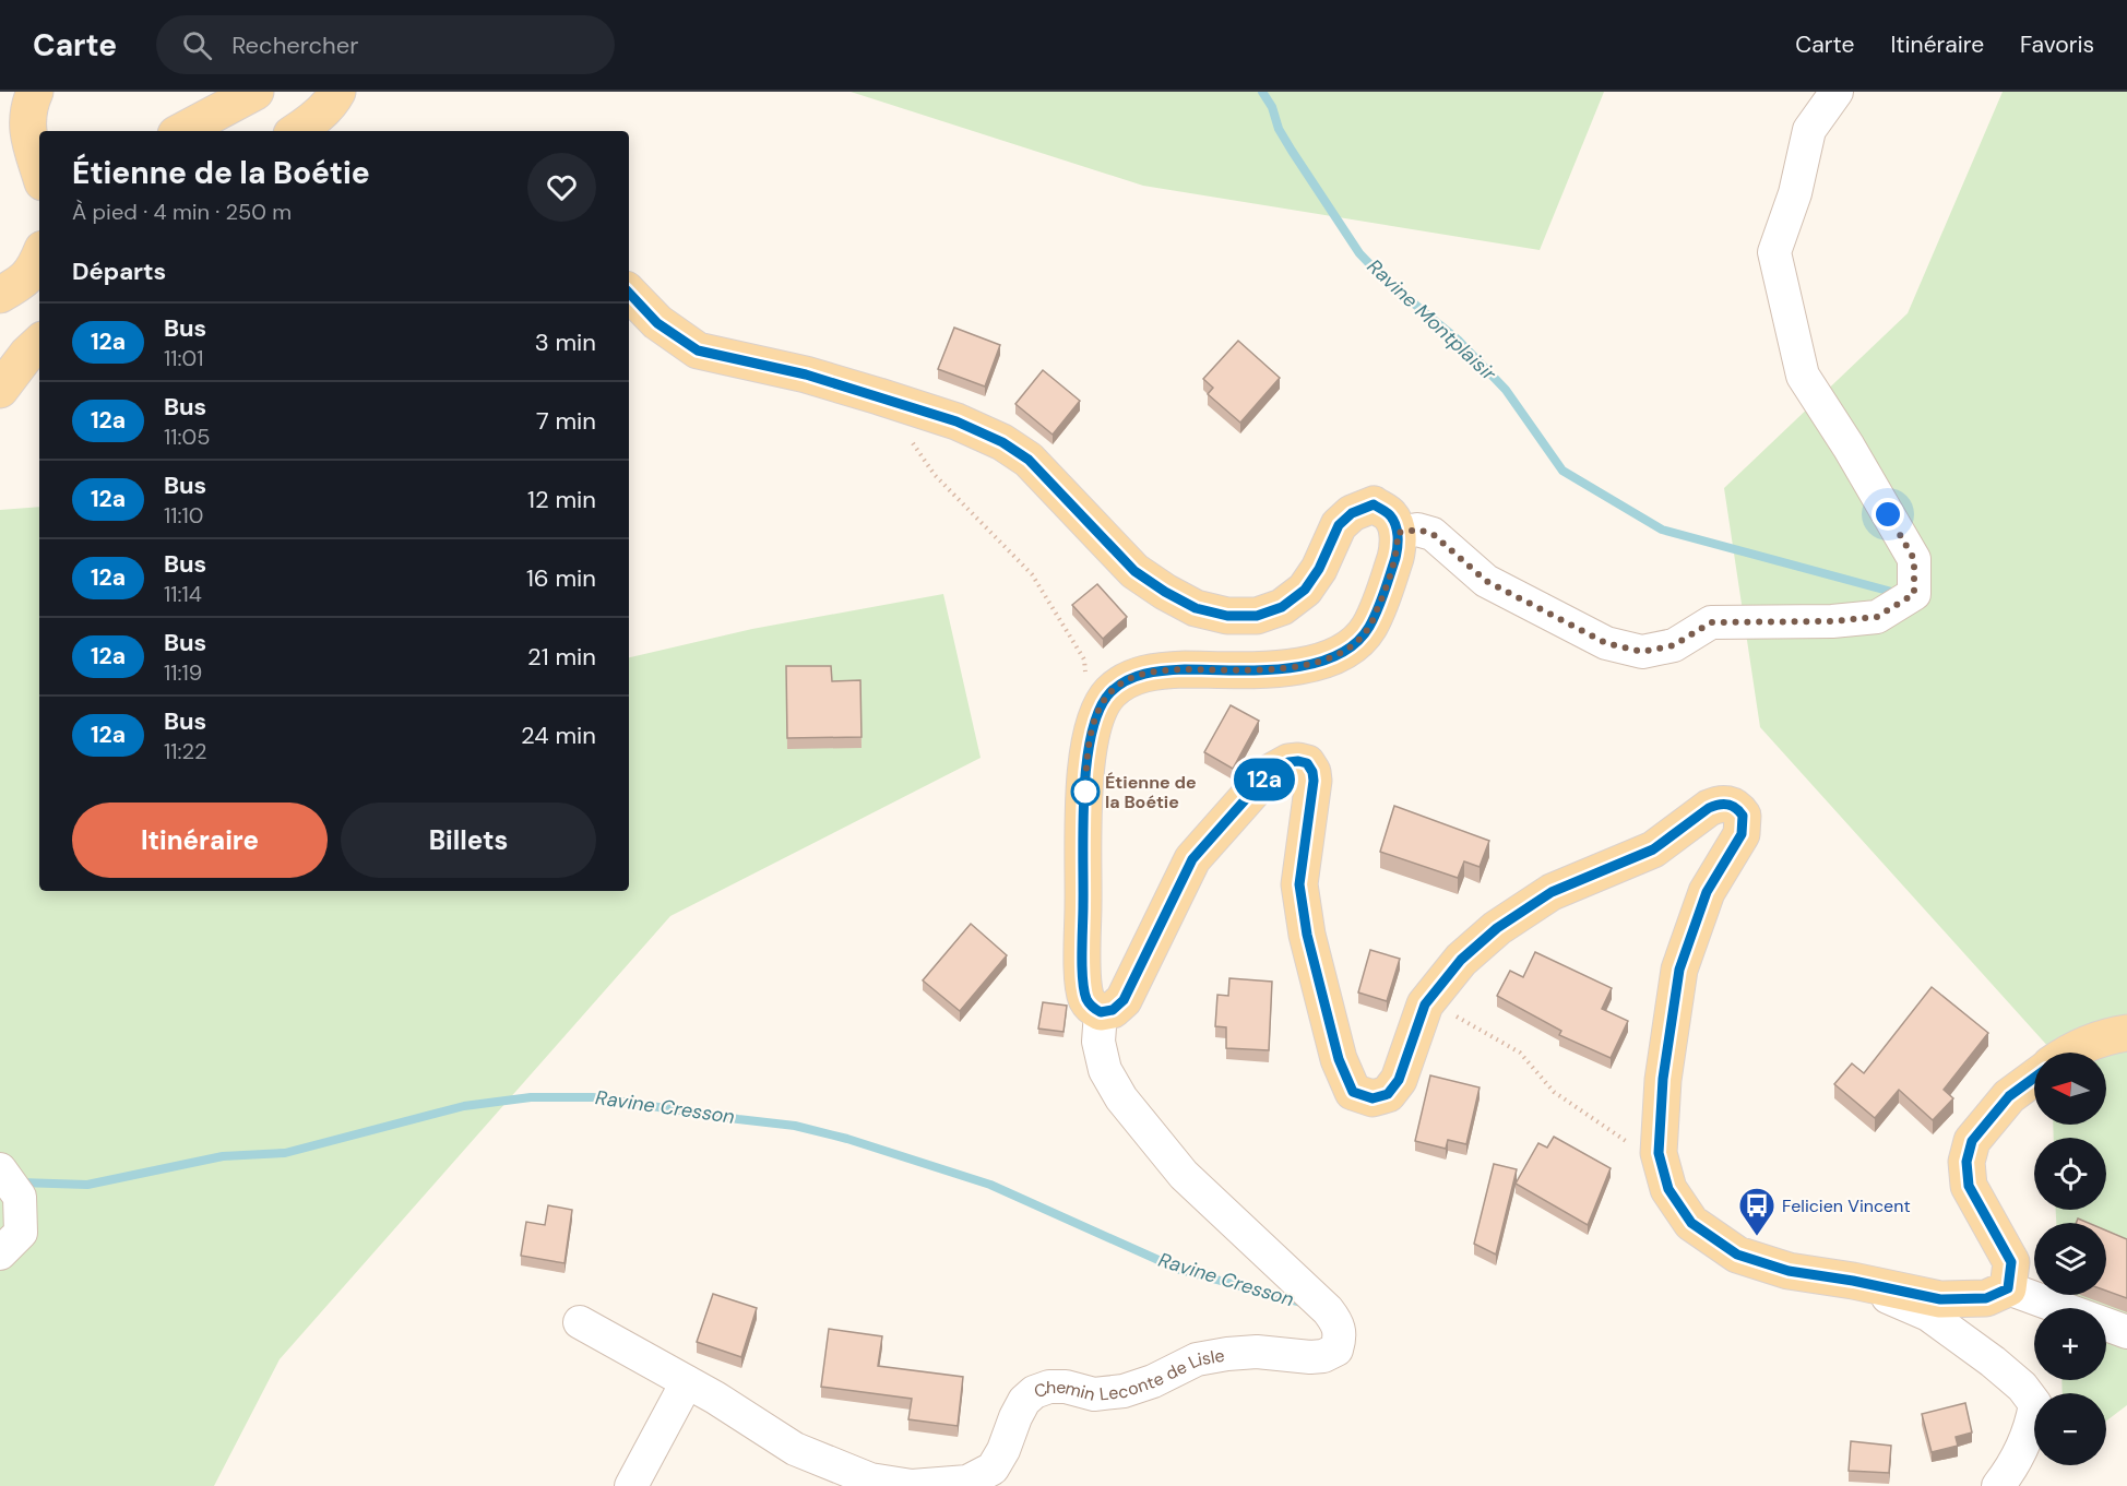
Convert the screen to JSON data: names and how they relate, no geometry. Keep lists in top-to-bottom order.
{
  "streets": {
    "street": ["Chemin Leconte de Lisle"]
  },
  "water": ["Ravine Montplaisir", "Ravine Cresson"],
  "places": {
    "other": ["Étienne de la Boétie"],
    "bus stop": ["Felicien Vincent"]
  },
  "lines": ["bus line 12a"],
  "north": "left",
  "page": {
    "header": "Carte",
    "search": "Rechercher",
    "nav": ["Carte", "Itinéraire", "Favoris"],
    "on_map": "12a",
    "heading": [
      ["Étienne de la Boétie", "À pied · 4 min · 250 m"],
      "Départs"
    ],
    "list": [
      {
        "mark": "12a",
        "name": "Bus",
        "note": "11:01",
        "value": "3 min"
      },
      {
        "mark": "12a",
        "name": "Bus",
        "note": "11:05",
        "value": "7 min"
      },
      {
        "mark": "12a",
        "name": "Bus",
        "note": "11:10",
        "value": "12 min"
      },
      {
        "mark": "12a",
        "name": "Bus",
        "note": "11:14",
        "value": "16 min"
      },
      {
        "mark": "12a",
        "name": "Bus",
        "note": "11:19",
        "value": "21 min"
      },
      {
        "mark": "12a",
        "name": "Bus",
        "note": "11:22",
        "value": "24 min"
      }
    ],
    "buttons": ["Itinéraire", "Billets"],
    "map_buttons": ["+", "−"]
  }
}
